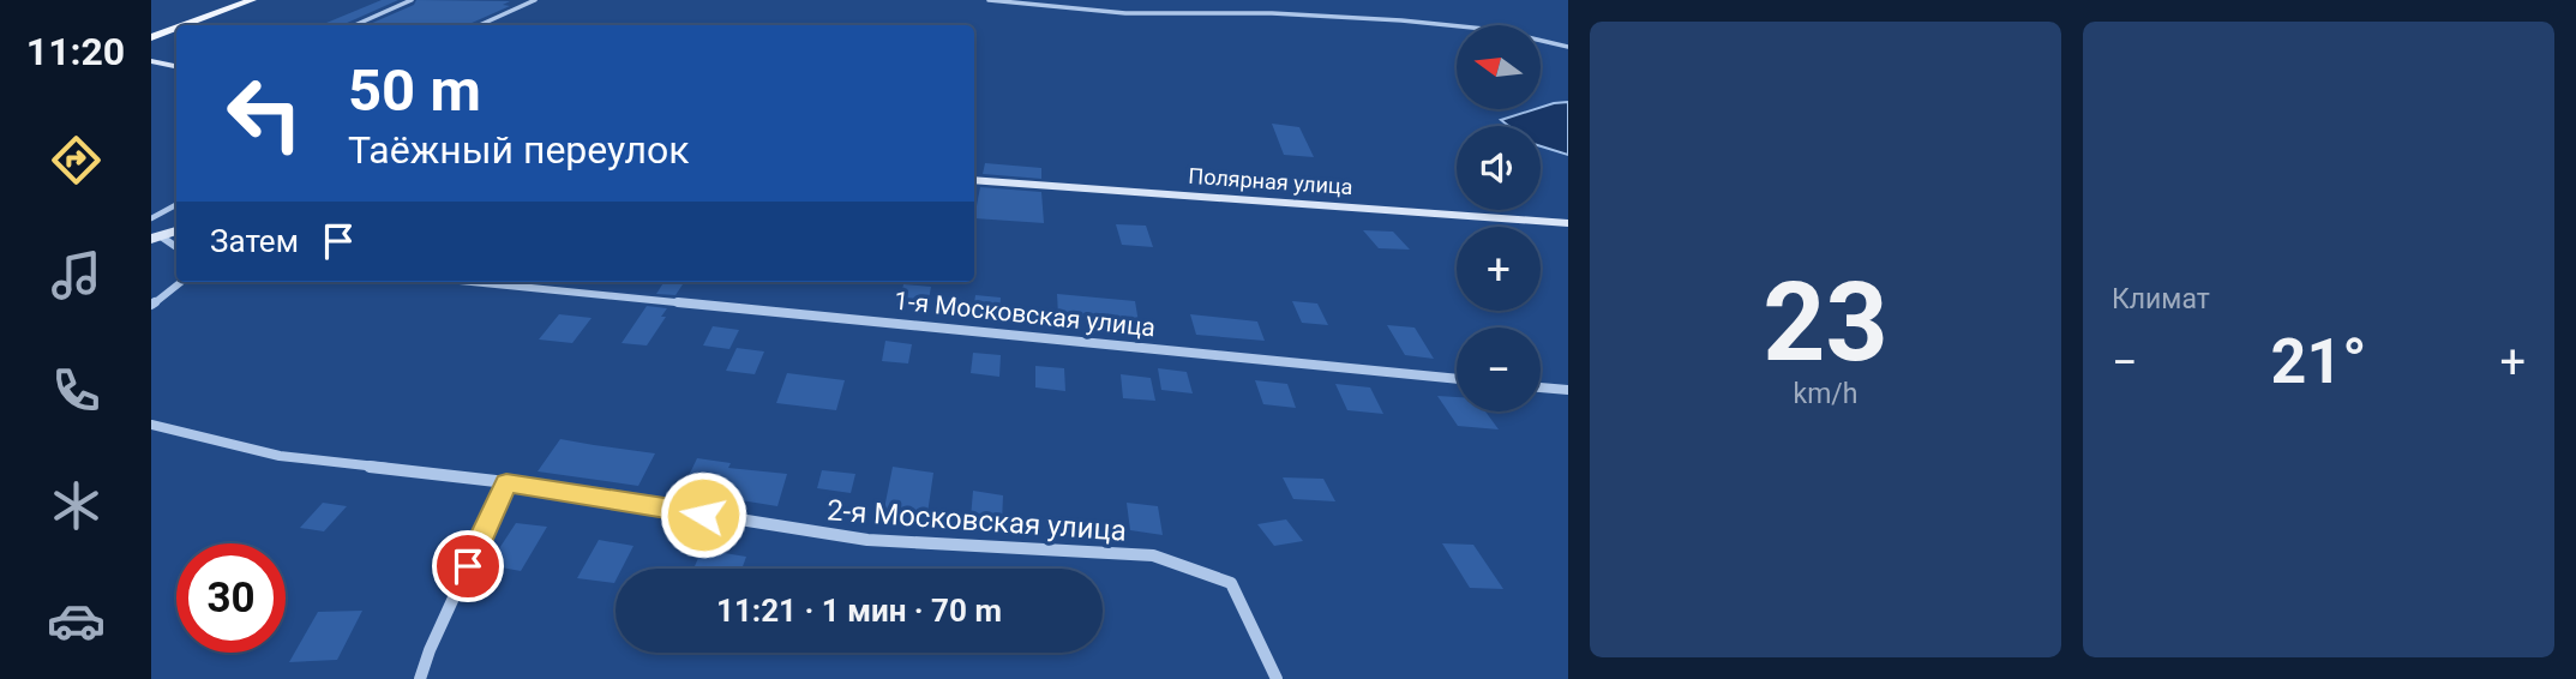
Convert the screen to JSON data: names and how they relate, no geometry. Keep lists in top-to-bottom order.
{
  "streets": {
    "main road": ["Полярная улица"],
    "street": ["1-я Московская улица", "2-я Московская улица"]
  },
  "north": "left",
  "page": {
    "tabs": "11:20",
    "tile": [
      ["23", "km/h"],
      "Климат"
    ],
    "map_buttons": ["+", "−"],
    "turn": ["50 m", "Таёжный переулок"],
    "then": "Затем",
    "heat": ["−", "21°", "+"],
    "limit": "30",
    "trip": "11:21 · 1 мин · 70 m"
  }
}
